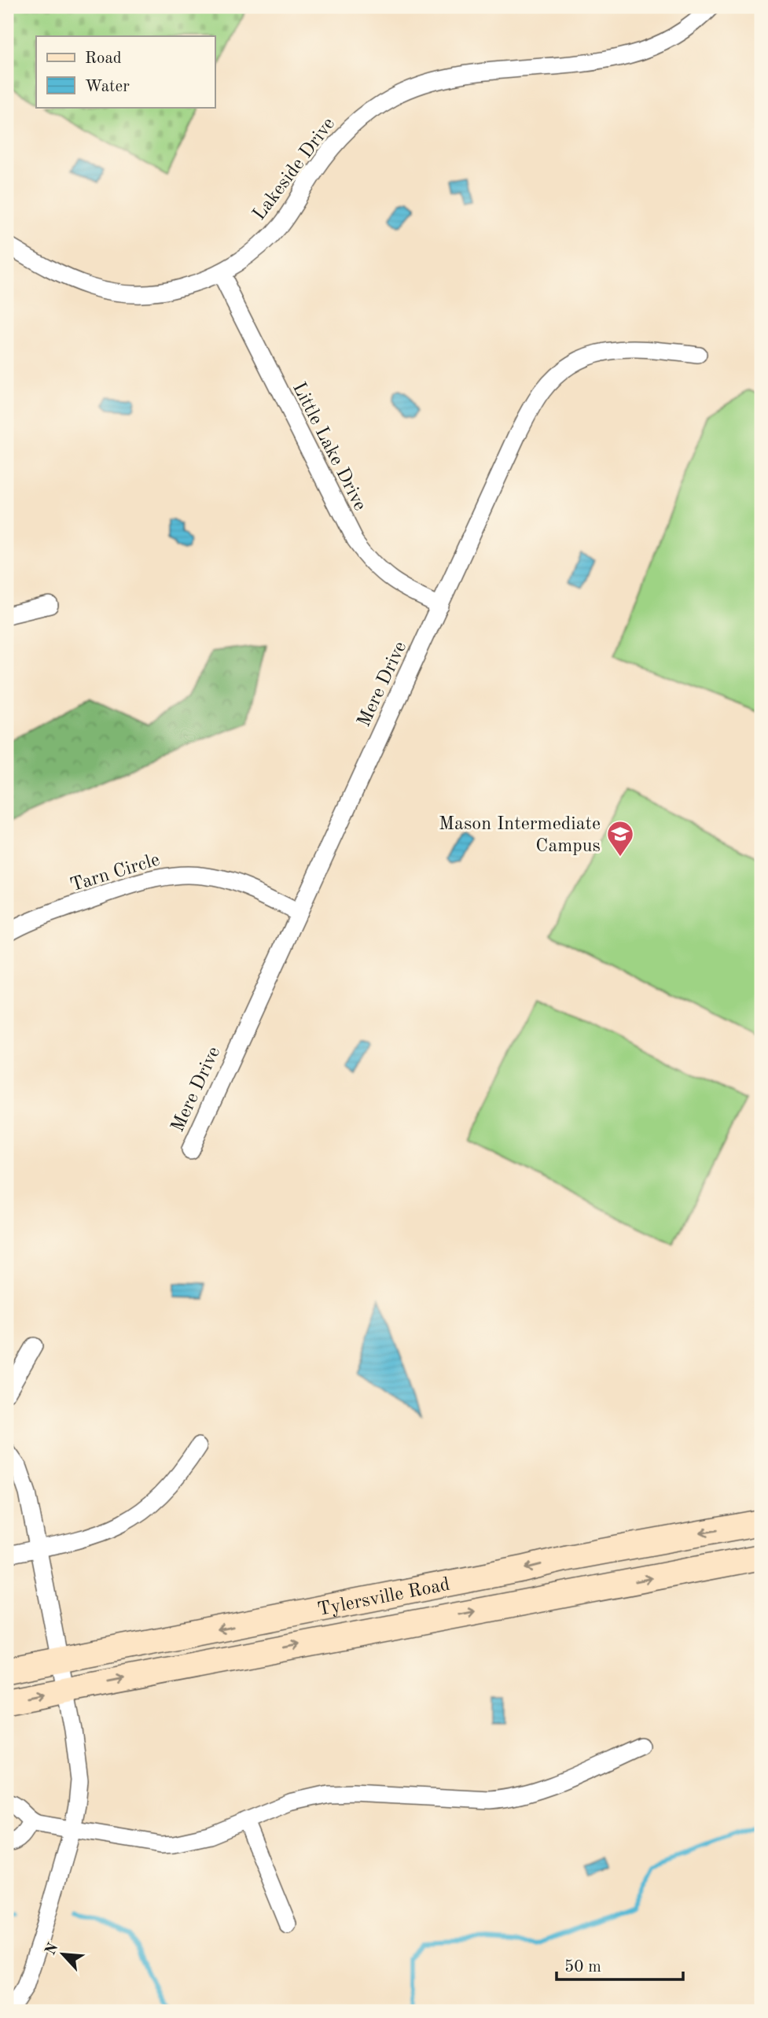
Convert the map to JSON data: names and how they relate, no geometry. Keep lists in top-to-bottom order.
{
  "streets": {
    "main road": ["Tylersville Road"],
    "street": [
      "Lakeside Drive",
      "Little Lake Drive",
      "Mere Drive",
      "Tarn Circle"
    ]
  },
  "crossings": [
    ["Lakeside Drive", "Little Lake Drive"],
    ["Little Lake Drive", "Mere Drive"],
    ["Mere Drive", "Tarn Circle"]
  ],
  "places": {
    "school or university": ["Mason Intermediate Campus"]
  },
  "legend": ["Road", "Water"],
  "scale_bar": "50 m",
  "north": "top left"
}
